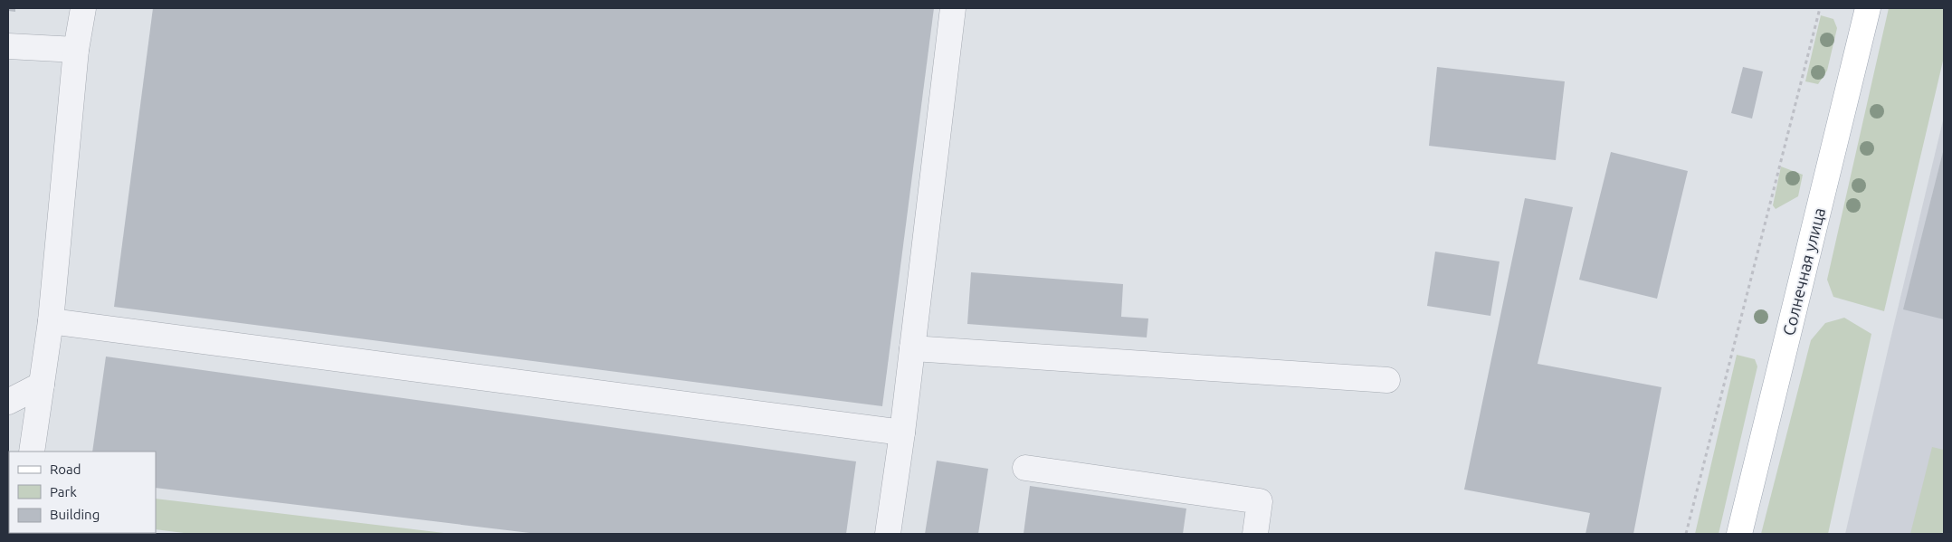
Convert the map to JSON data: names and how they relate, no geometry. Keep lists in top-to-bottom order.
{
  "streets": {
    "main road": ["Солнечная улица"]
  },
  "legend": ["Road", "Park", "Building"]
}
